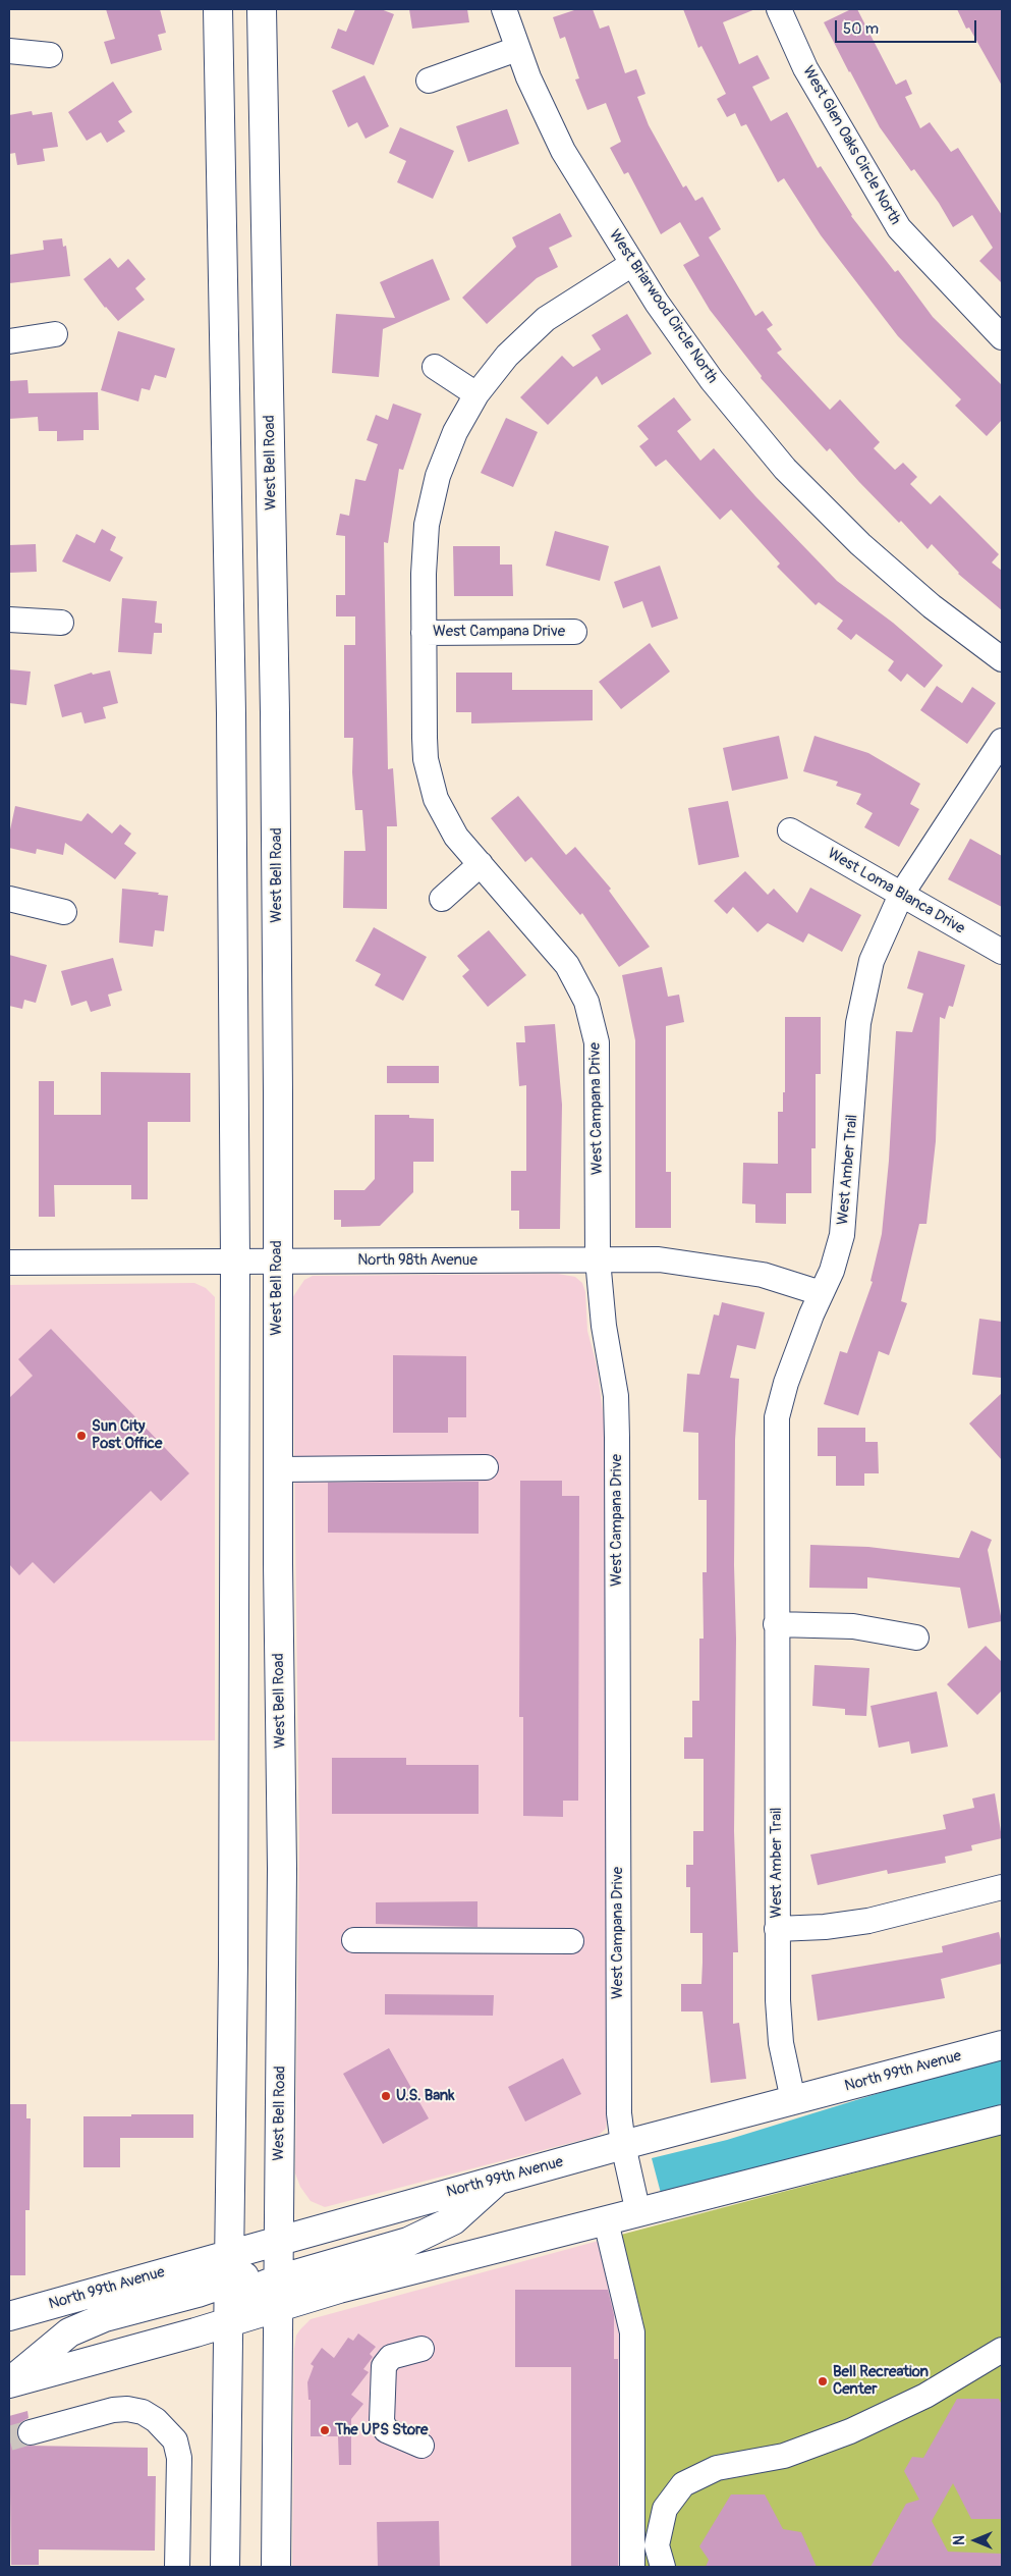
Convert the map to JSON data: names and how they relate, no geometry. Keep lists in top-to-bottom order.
{
  "streets": {
    "main road": ["West Bell Road", "North 99th Avenue"],
    "street": [
      "West Glen Oaks Circle North",
      "West Briarwood Circle North",
      "West Campana Drive",
      "West Loma Blanca Drive",
      "West Amber Trail",
      "North 98th Avenue"
    ]
  },
  "crossings": [
    ["West Briarwood Circle North", "West Campana Drive"],
    ["West Bell Road", "North 98th Avenue"],
    ["West Bell Road", "North 99th Avenue"],
    ["West Campana Drive", "North 98th Avenue"],
    ["West Campana Drive", "North 99th Avenue"],
    ["West Loma Blanca Drive", "West Amber Trail"],
    ["West Amber Trail", "North 98th Avenue"],
    ["West Amber Trail", "North 99th Avenue"]
  ],
  "places": [
    "Sun City Post Office",
    "U.S. Bank",
    "Bell Recreation Center",
    "The UPS Store"
  ],
  "scale_bar": "50 m",
  "north": "left"
}
